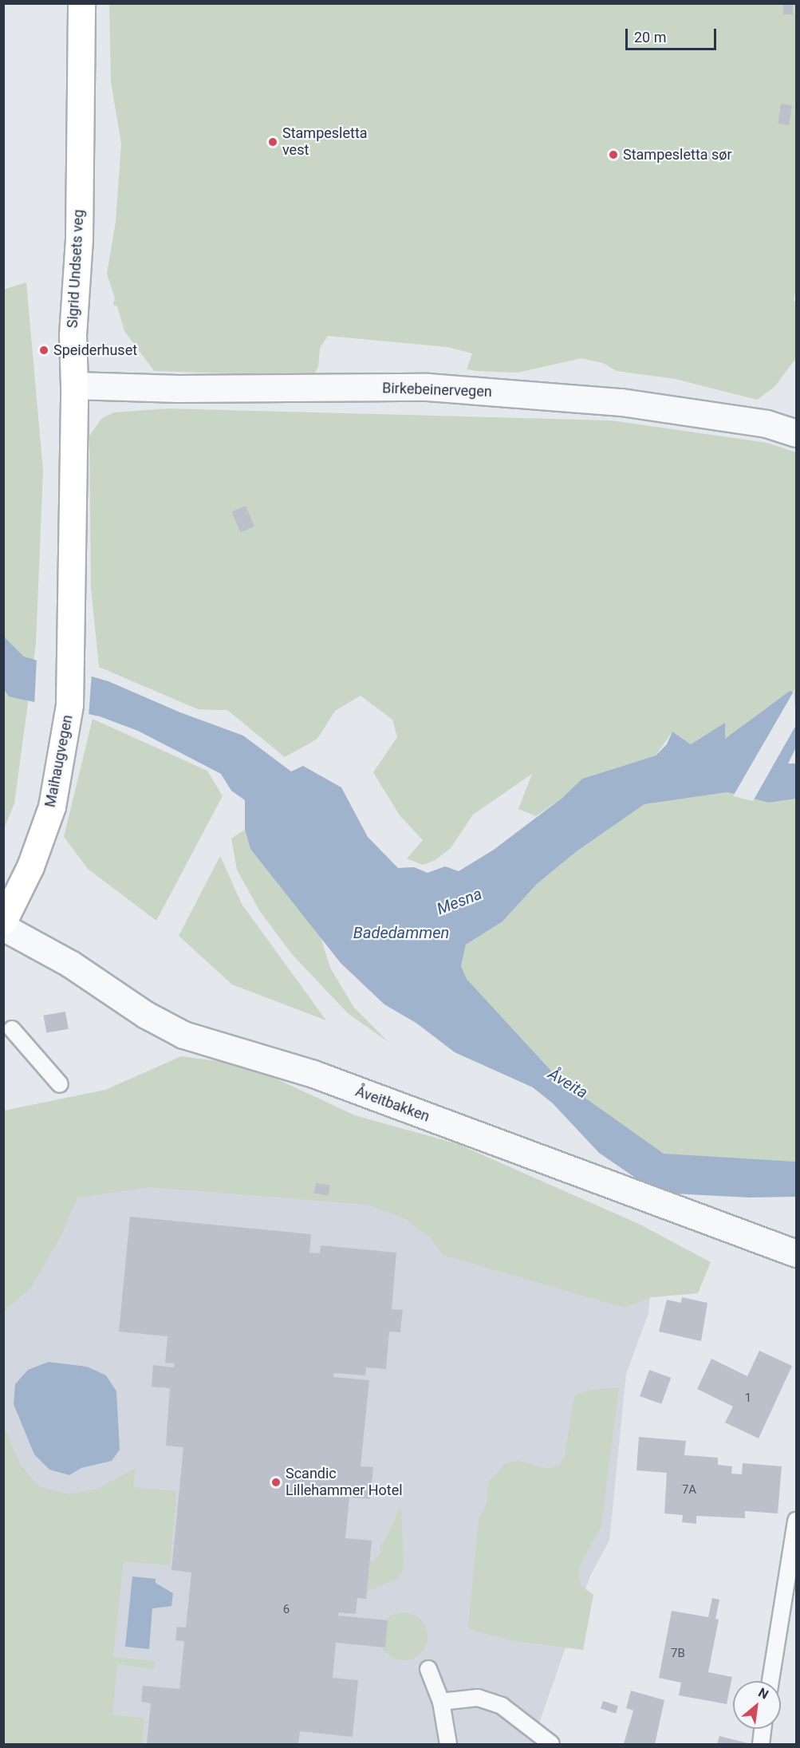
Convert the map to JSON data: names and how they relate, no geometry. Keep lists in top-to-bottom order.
{
  "streets": {
    "street": [
      "Sigrid Undsets veg",
      "Birkebeinervegen",
      "Maihaugvegen",
      "Åveitbakken"
    ]
  },
  "crossings": [
    ["Sigrid Undsets veg", "Birkebeinervegen"],
    ["Sigrid Undsets veg", "Maihaugvegen"]
  ],
  "water": ["Mesna", "Badedammen", "Åveita"],
  "places": [
    "Stampesletta vest",
    "Stampesletta sør",
    "Speiderhuset",
    "Scandic Lillehammer Hotel"
  ],
  "house_numbers": [
    "1",
    "7A",
    "6",
    "7B"
  ],
  "scale_bar": "20 m",
  "north": "top right"
}
